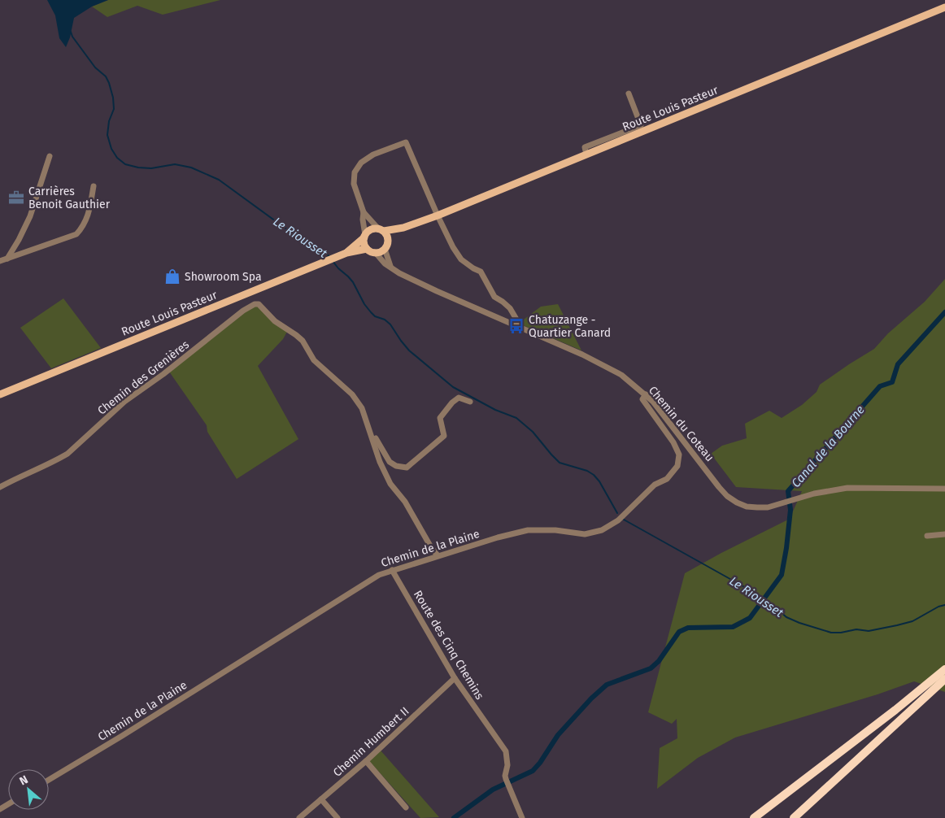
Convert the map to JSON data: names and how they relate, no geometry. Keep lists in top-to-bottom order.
{
  "streets": {
    "main road": ["Route Louis Pasteur"],
    "street": [
      "Chemin des Grenières",
      "Chemin du Coteau",
      "Chemin de la Plaine",
      "Route des Cinq Chemins",
      "Chemin Humbert II"
    ]
  },
  "crossings": [
    ["Route Louis Pasteur", "Chemin du Coteau"],
    ["Chemin du Coteau", "Chemin de la Plaine"],
    ["Chemin de la Plaine", "Route des Cinq Chemins"],
    ["Route des Cinq Chemins", "Chemin Humbert II"]
  ],
  "water": ["Le Riousset", "Canal de la Bourne"],
  "places": {
    "office": ["Carrières Benoit Gauthier"],
    "shop": ["Showroom Spa"],
    "bus stop": ["Chatuzange - Quartier Canard"]
  },
  "north": "top left"
}
